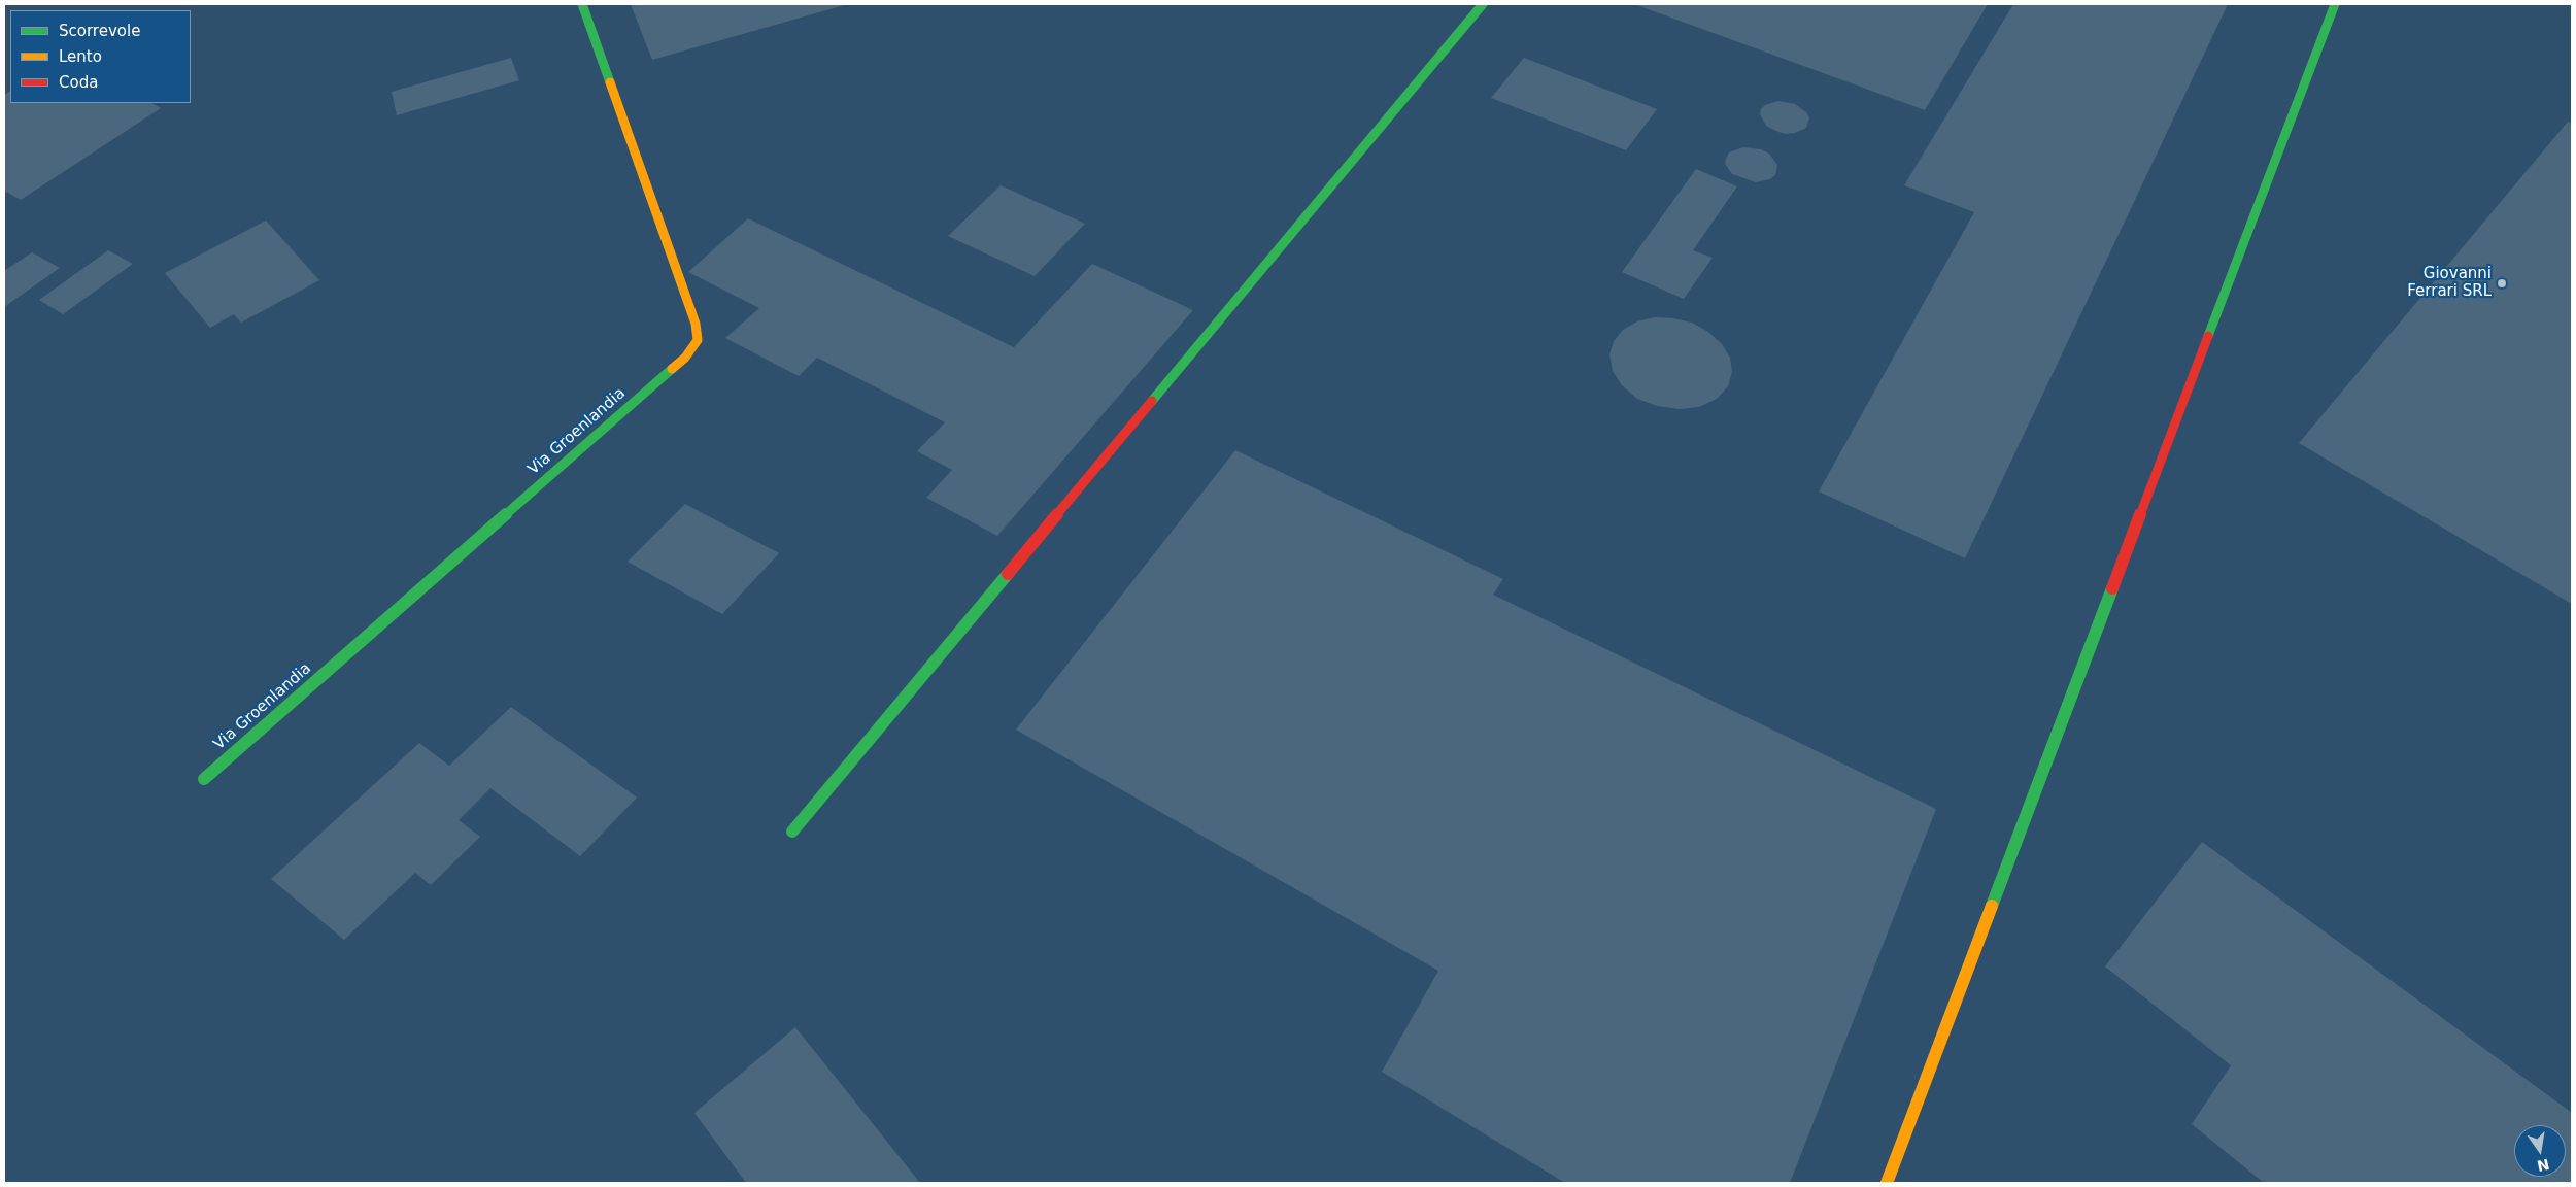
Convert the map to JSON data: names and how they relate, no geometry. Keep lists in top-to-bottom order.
{
  "streets": {
    "street": ["Via Groenlandia"]
  },
  "places": ["Giovanni Ferrari SRL"],
  "legend": ["Scorrevole", "Lento", "Coda"],
  "north": "bottom"
}
